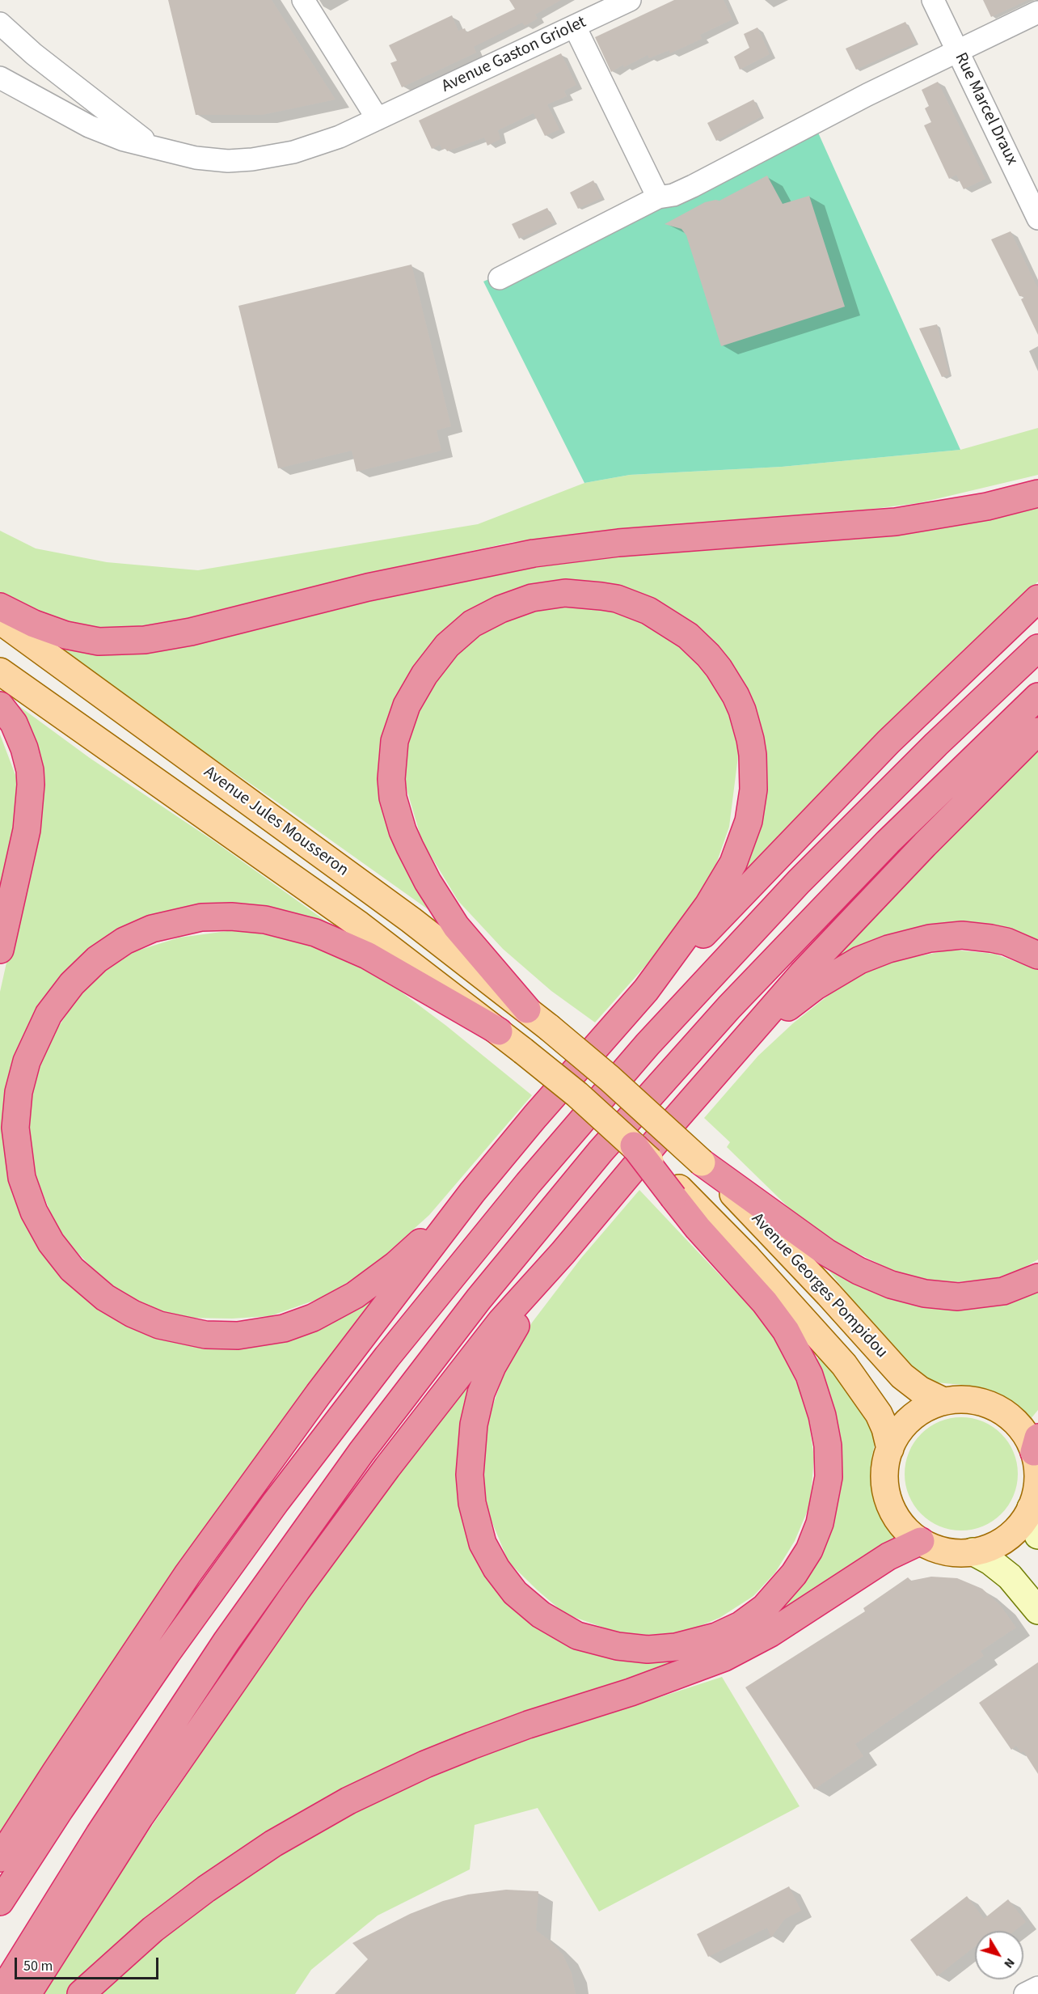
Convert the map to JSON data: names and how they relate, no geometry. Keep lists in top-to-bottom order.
{
  "streets": {
    "main road": ["Avenue Jules Mousseron", "Avenue Georges Pompidou"],
    "street": ["Avenue Gaston Griolet", "Rue Marcel Draux"]
  },
  "crossings": [
    ["Avenue Jules Mousseron", "Avenue Georges Pompidou"]
  ],
  "scale_bar": "50 m",
  "north": "bottom right"
}
